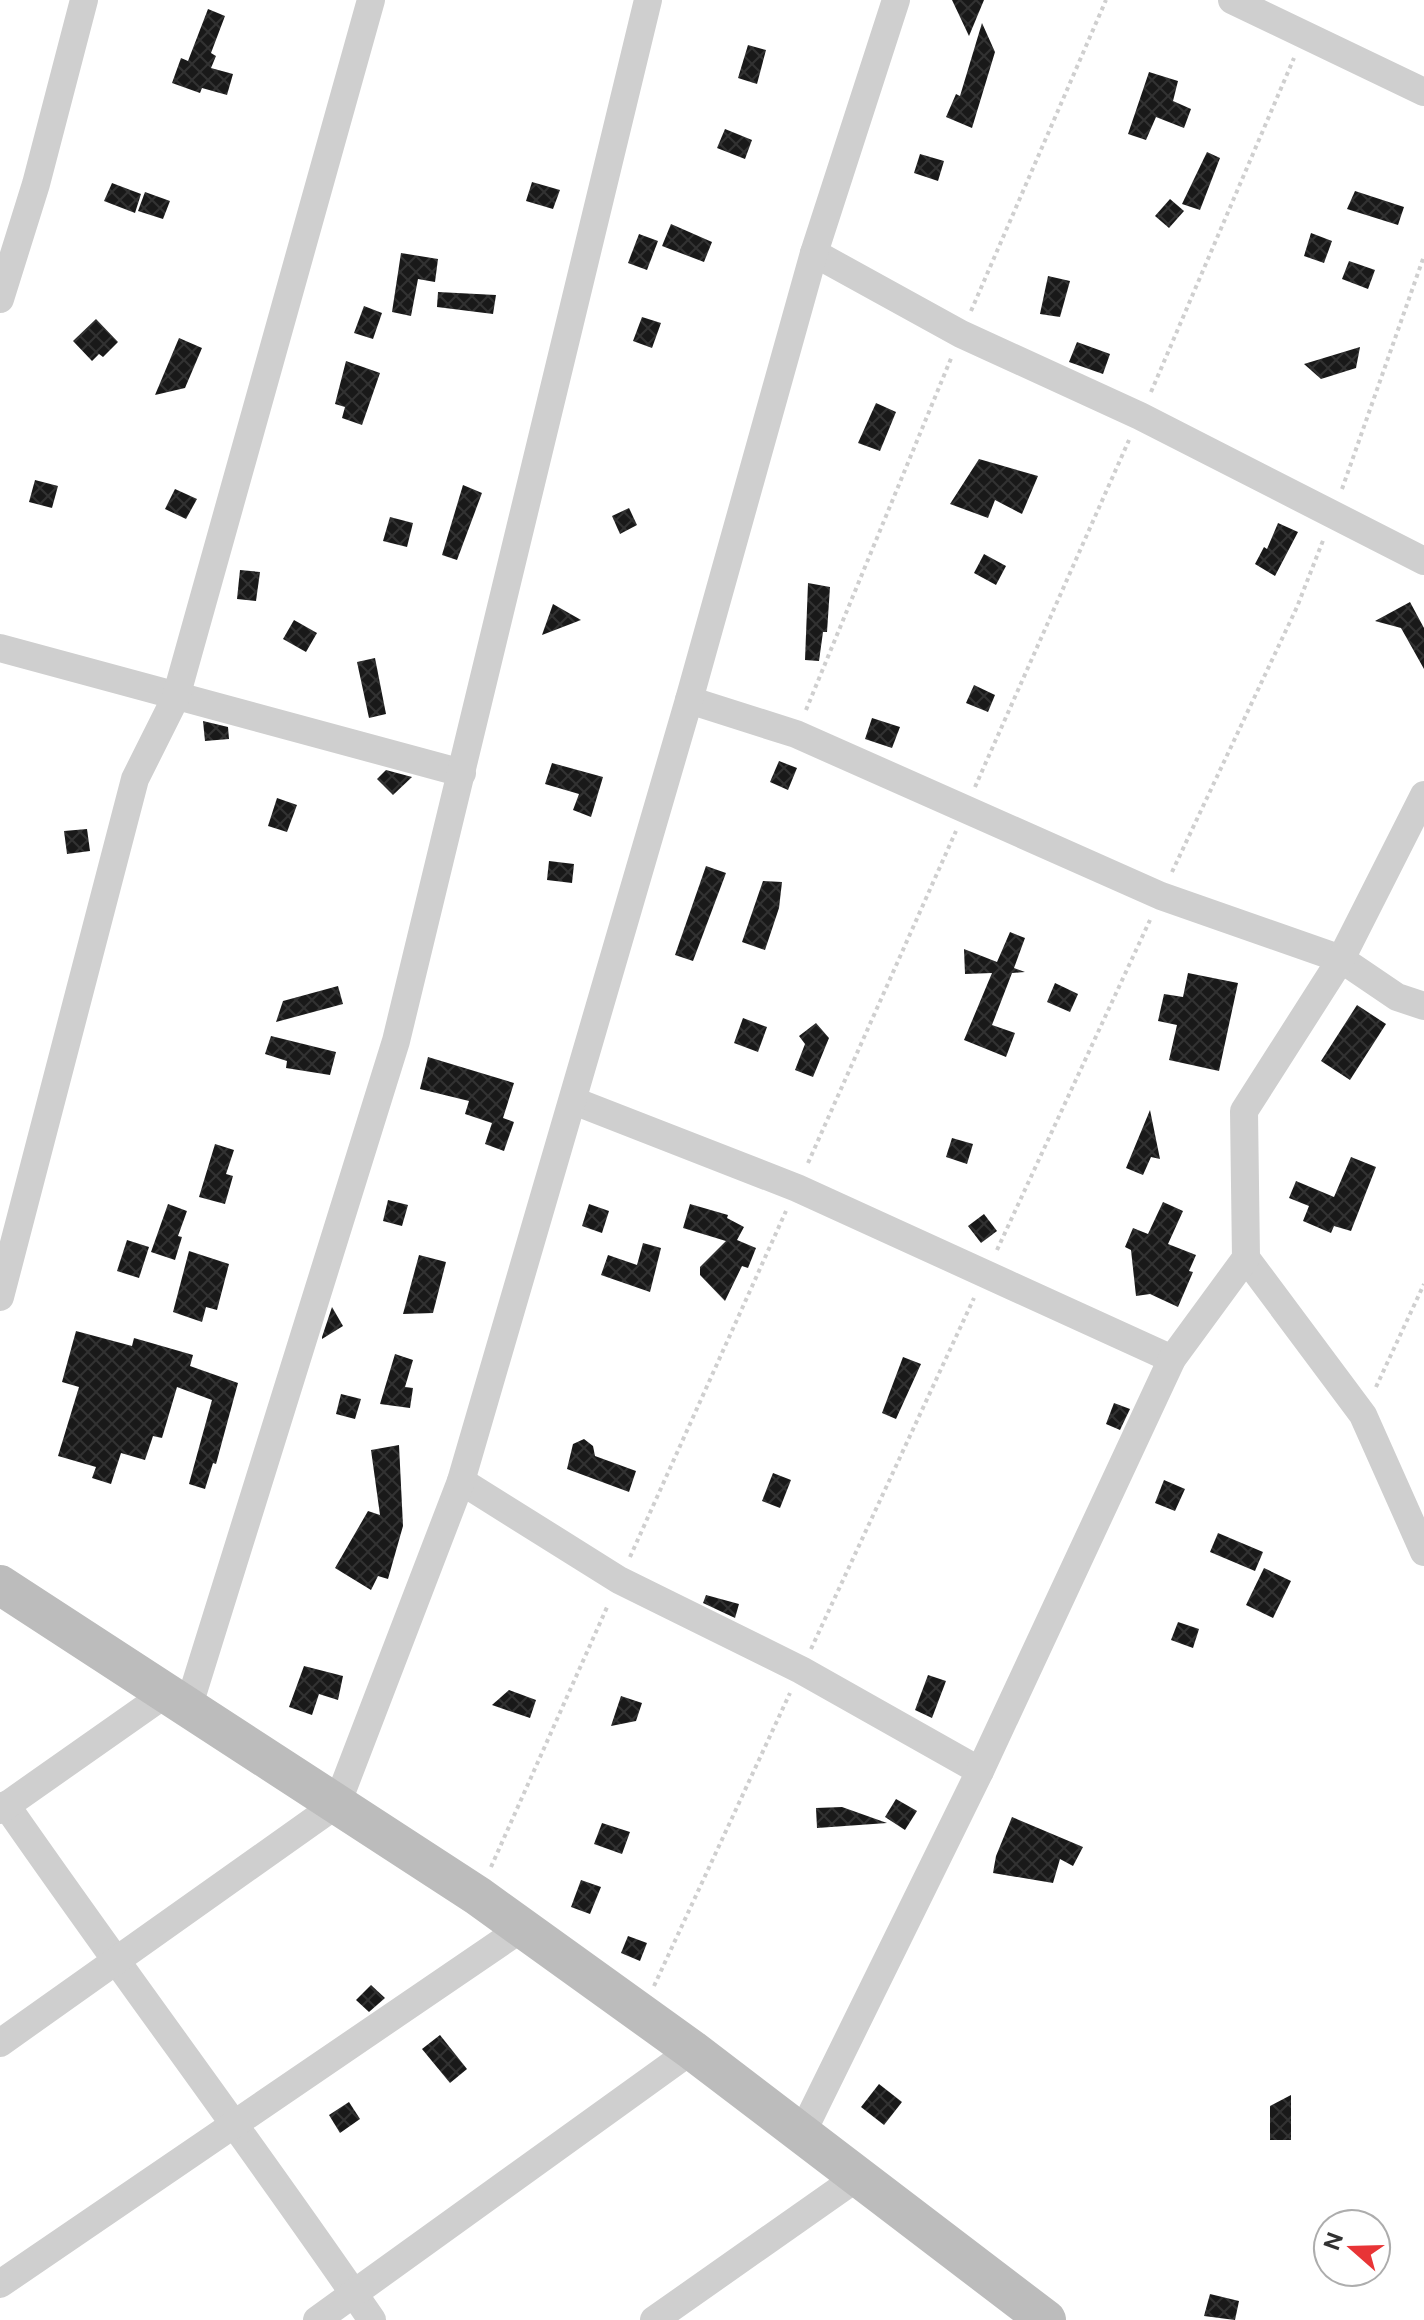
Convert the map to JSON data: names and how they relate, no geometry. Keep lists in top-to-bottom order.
{
  "north": "left"
}
